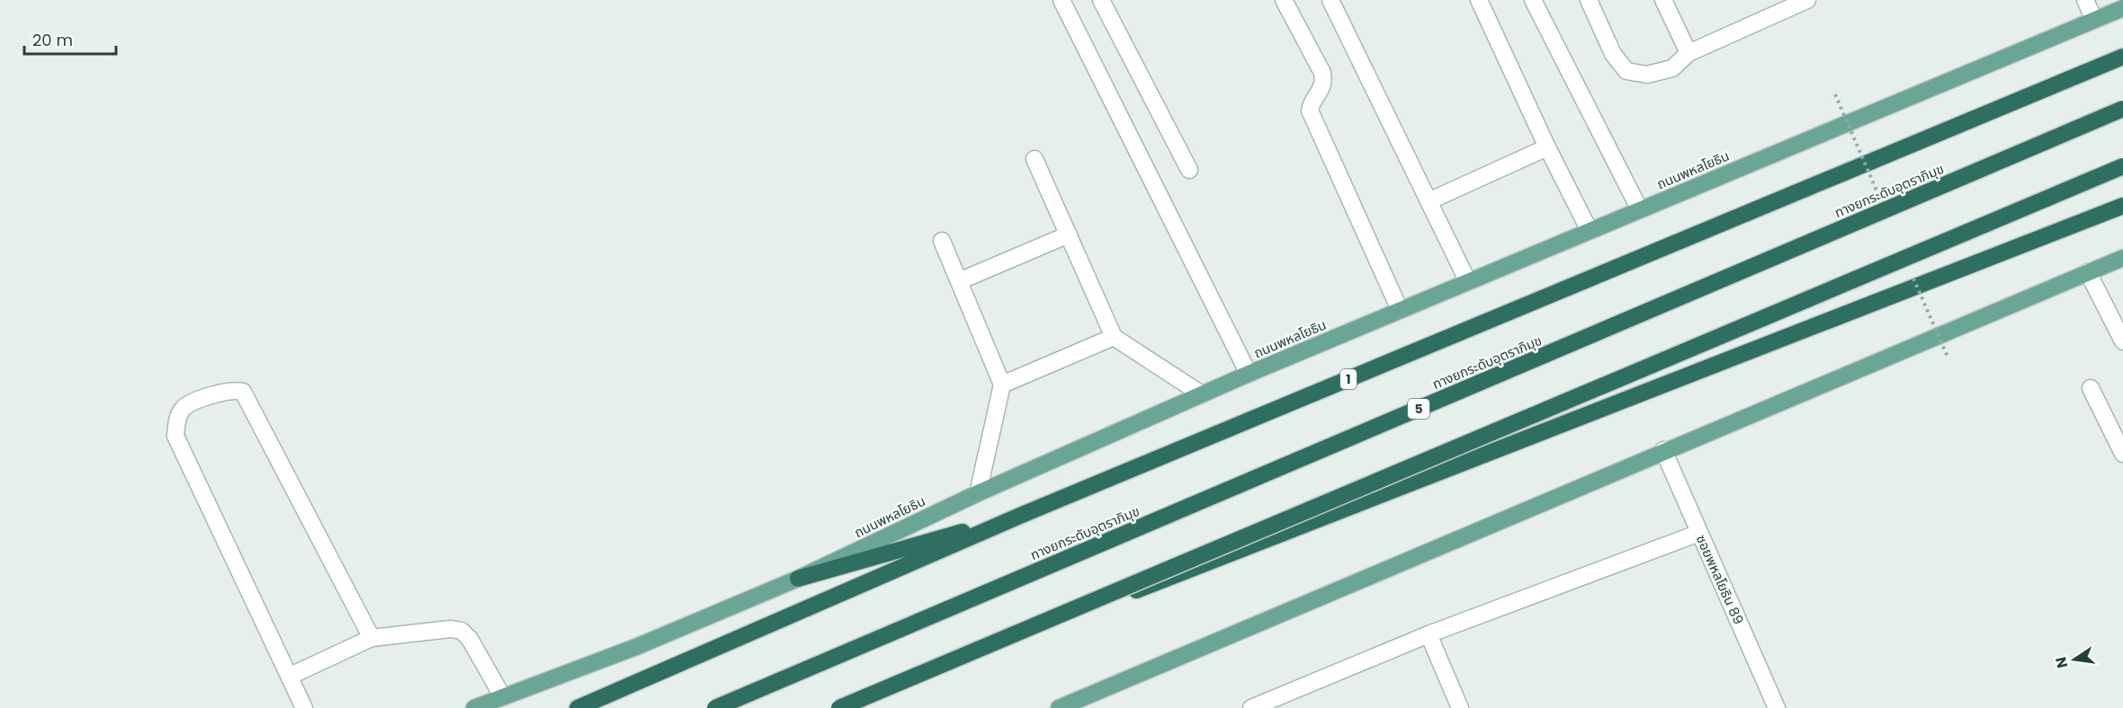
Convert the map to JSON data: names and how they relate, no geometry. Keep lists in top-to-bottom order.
{
  "streets": {
    "highway": ["ทางยกระดับอุตราภิมุข", "1", "5"],
    "main road": ["ถนนพหลโยธิน"],
    "street": ["ซอยพหลโยธิน 89"]
  },
  "scale_bar": "20 m",
  "north": "left"
}
